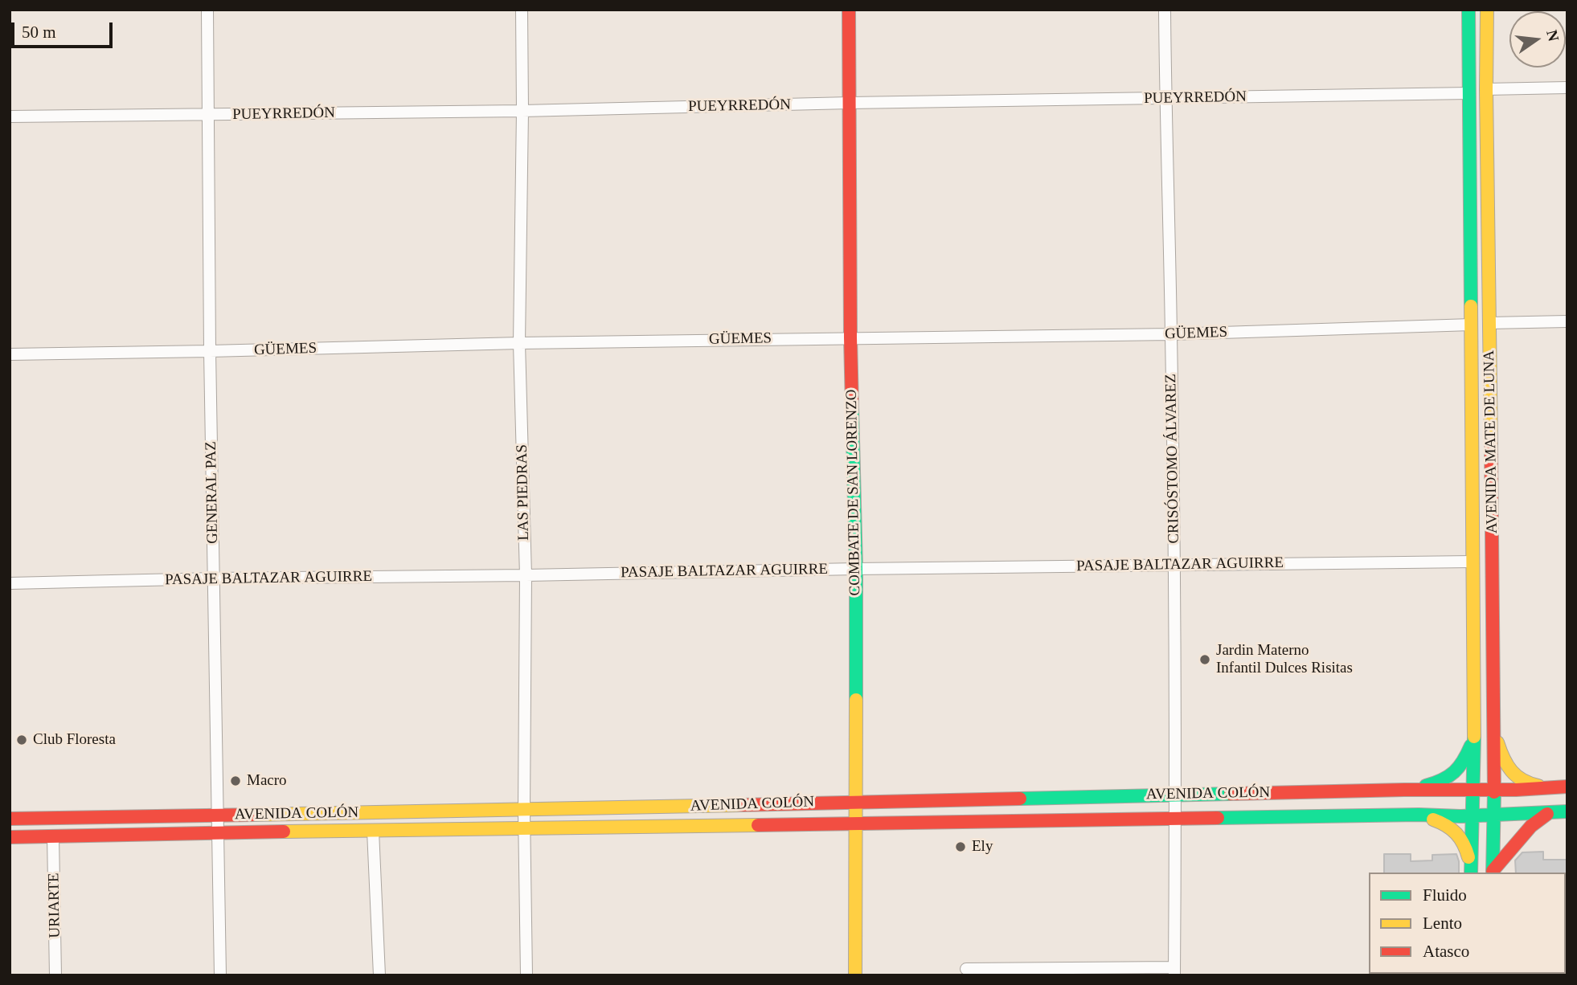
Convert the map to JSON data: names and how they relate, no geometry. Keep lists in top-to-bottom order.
{
  "streets": {
    "main road": ["AVENIDA MATE DE LUNA", "COMBATE DE SAN LORENZO", "AVENIDA COLÓN"],
    "street": [
      "PUEYRREDÓN",
      "GÜEMES",
      "CRISÓSTOMO ÁLVAREZ",
      "GENERAL PAZ",
      "LAS PIEDRAS",
      "PASAJE BALTAZAR AGUIRRE",
      "URIARTE"
    ]
  },
  "crossings": [
    ["PUEYRREDÓN", "AVENIDA MATE DE LUNA"],
    ["PUEYRREDÓN", "CRISÓSTOMO ÁLVAREZ"],
    ["PUEYRREDÓN", "GENERAL PAZ"],
    ["PUEYRREDÓN", "LAS PIEDRAS"],
    ["PUEYRREDÓN", "COMBATE DE SAN LORENZO"],
    ["GÜEMES", "AVENIDA MATE DE LUNA"],
    ["GÜEMES", "CRISÓSTOMO ÁLVAREZ"],
    ["GÜEMES", "GENERAL PAZ"],
    ["GÜEMES", "LAS PIEDRAS"],
    ["GÜEMES", "COMBATE DE SAN LORENZO"],
    ["AVENIDA MATE DE LUNA", "PASAJE BALTAZAR AGUIRRE"],
    ["AVENIDA MATE DE LUNA", "AVENIDA COLÓN"],
    ["CRISÓSTOMO ÁLVAREZ", "PASAJE BALTAZAR AGUIRRE"],
    ["CRISÓSTOMO ÁLVAREZ", "AVENIDA COLÓN"],
    ["GENERAL PAZ", "PASAJE BALTAZAR AGUIRRE"],
    ["GENERAL PAZ", "AVENIDA COLÓN"],
    ["LAS PIEDRAS", "PASAJE BALTAZAR AGUIRRE"],
    ["LAS PIEDRAS", "AVENIDA COLÓN"],
    ["COMBATE DE SAN LORENZO", "PASAJE BALTAZAR AGUIRRE"],
    ["COMBATE DE SAN LORENZO", "AVENIDA COLÓN"],
    ["AVENIDA COLÓN", "URIARTE"]
  ],
  "places": [
    "Jardin Materno Infantil Dulces Risitas",
    "Club Floresta",
    "Macro",
    "Ely"
  ],
  "legend": ["Fluido", "Lento", "Atasco"],
  "scale_bar": "50 m",
  "north": "right"
}
